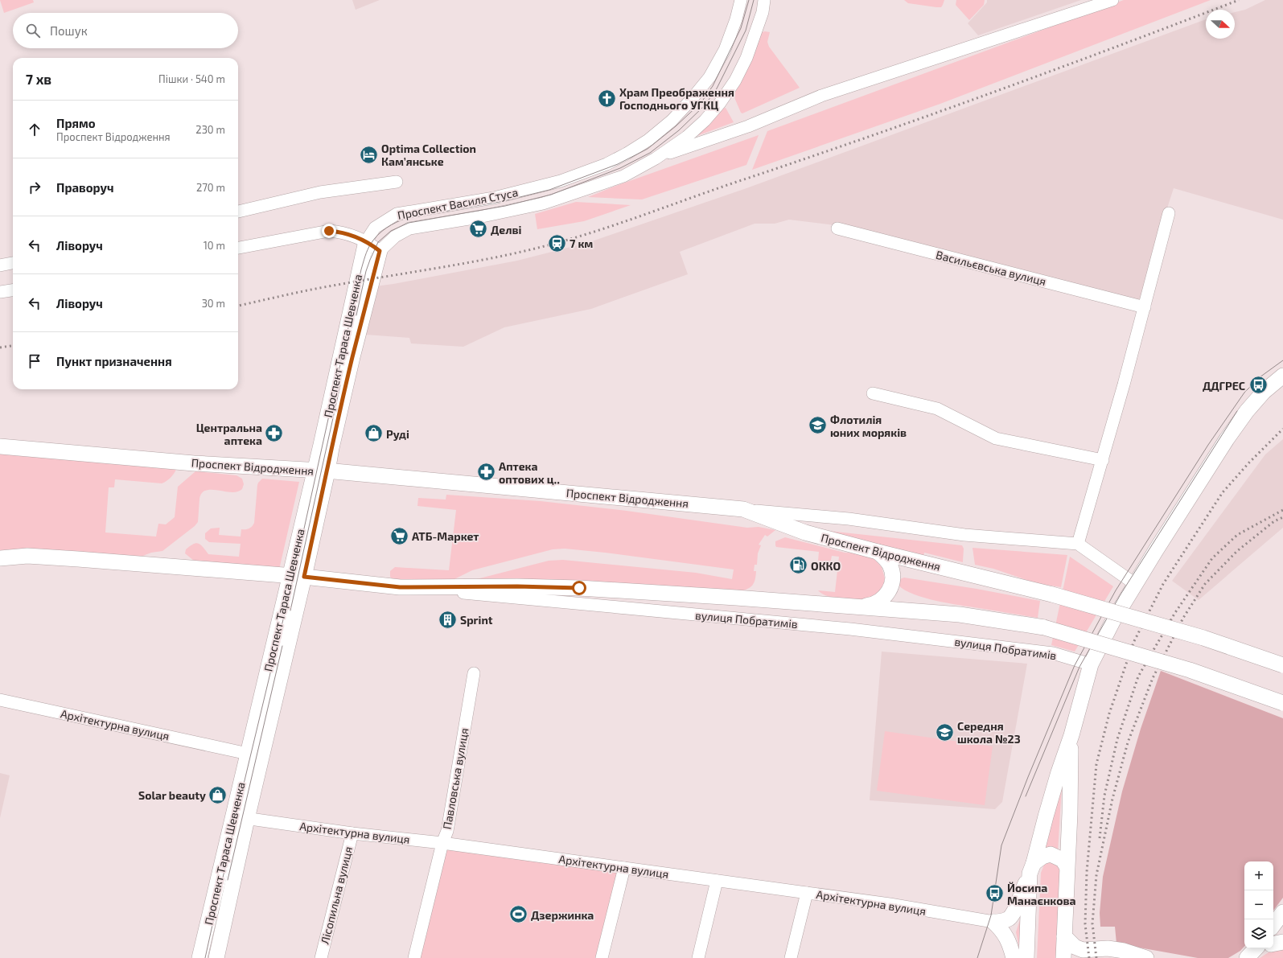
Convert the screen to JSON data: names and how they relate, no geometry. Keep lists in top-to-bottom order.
{
  "streets": {
    "main road": ["Проспект Тараса Шевченка", "Проспект Відродження"],
    "street": [
      "Проспект Василя Стуса",
      "Васильєвська вулиця",
      "вулиця Побратимів",
      "Архітектурна вулиця",
      "Павловська вулиця",
      "Лісопильна вулиця"
    ]
  },
  "crossings": [
    ["Проспект Василя Стуса", "Проспект Тараса Шевченка"],
    ["Проспект Тараса Шевченка", "Проспект Відродження"],
    ["Проспект Тараса Шевченка", "Архітектурна вулиця"],
    ["Архітектурна вулиця", "Павловська вулиця"],
    ["Архітектурна вулиця", "Лісопильна вулиця"]
  ],
  "places": {
    "church": ["Храм Преображення Господнього УГКЦ"],
    "hotel": ["Optima Collection Кам’янське"],
    "supermarket": ["Делві", "АТБ-Маркет"],
    "station": ["7 км"],
    "bus stop": ["ДДГРЕС", "Йосипа Манаєнкова"],
    "school or university": ["Флотилія юних моряків", "Середня школа №23"],
    "pharmacy": ["Центральна аптека", "Аптека оптових ц‥"],
    "shop": ["Рудi", "Solar beauty"],
    "fuel station": ["ОККО"],
    "building": ["Sprint"],
    "sports": ["Дзержинка"]
  },
  "north": "right",
  "page": {
    "search": "Пошук",
    "heading": ["7 хв", "Пішки · 540 m"],
    "list": [
      ["Прямо", "Проспект Відродження", "230 m"],
      ["Праворуч", "270 m"],
      ["Ліворуч", "10 m"],
      ["Ліворуч", "30 m"],
      "Пункт призначення"
    ],
    "map_buttons": ["+", "−"]
  }
}
